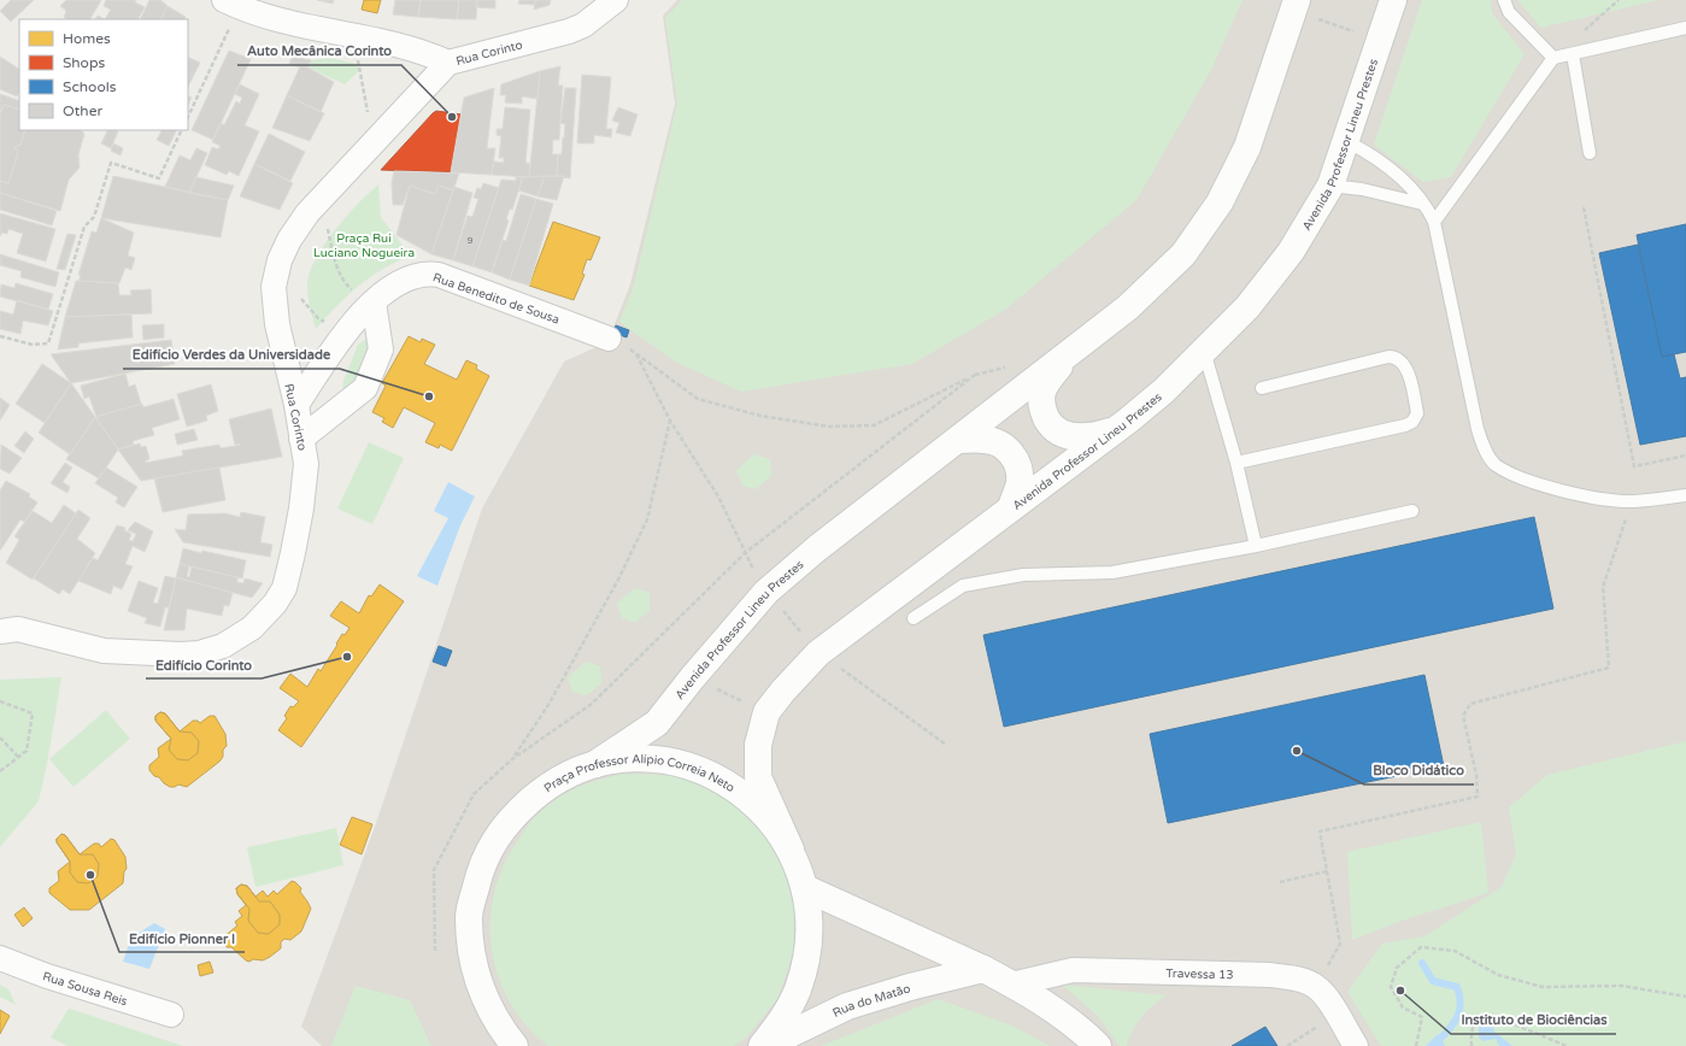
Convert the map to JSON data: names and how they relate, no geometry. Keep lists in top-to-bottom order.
{
  "streets": {
    "main road": ["Avenida Professor Lineu Prestes", "Praça Professor Alípio Correia Neto", "Rua do Matão"],
    "street": [
      "Rua Corinto",
      "Rua Benedito de Sousa",
      "Travessa 13",
      "Rua Sousa Reis"
    ]
  },
  "crossings": [
    ["Rua Corinto", "Rua Benedito de Sousa"],
    ["Avenida Professor Lineu Prestes", "Praça Professor Alípio Correia Neto"],
    ["Praça Professor Alípio Correia Neto", "Rua do Matão"]
  ],
  "parks": ["Praça Rui Luciano Nogueira"],
  "places": [
    "Auto Mecânica Corinto",
    "Edifício Verdes da Universidade",
    "Edifício Corinto",
    "Bloco Didático",
    "Edifício Pionner I",
    "Instituto de Biociências"
  ],
  "house_numbers": ["9"],
  "legend": [
    "Homes",
    "Shops",
    "Schools",
    "Other"
  ]
}
